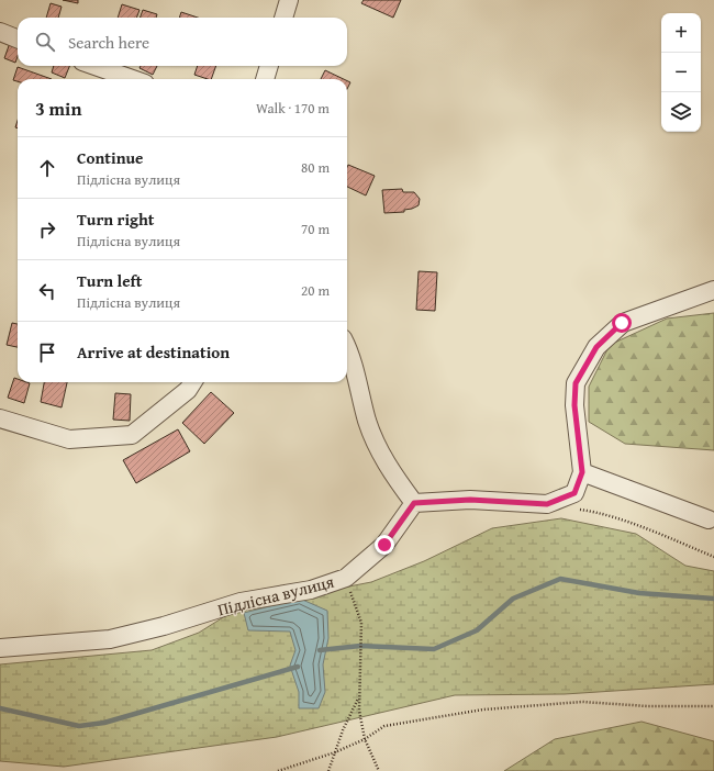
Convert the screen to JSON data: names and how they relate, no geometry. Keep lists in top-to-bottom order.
{
  "streets": {
    "street": ["Підлісна вулиця"]
  },
  "page": {
    "map_buttons": ["+", "−"],
    "search": "Search here",
    "heading": ["3 min", "Walk · 170 m"],
    "list": [
      ["Continue", "Підлісна вулиця", "80 m"],
      ["Turn right", "Підлісна вулиця", "70 m"],
      ["Turn left", "Підлісна вулиця", "20 m"],
      "Arrive at destination"
    ]
  }
}
